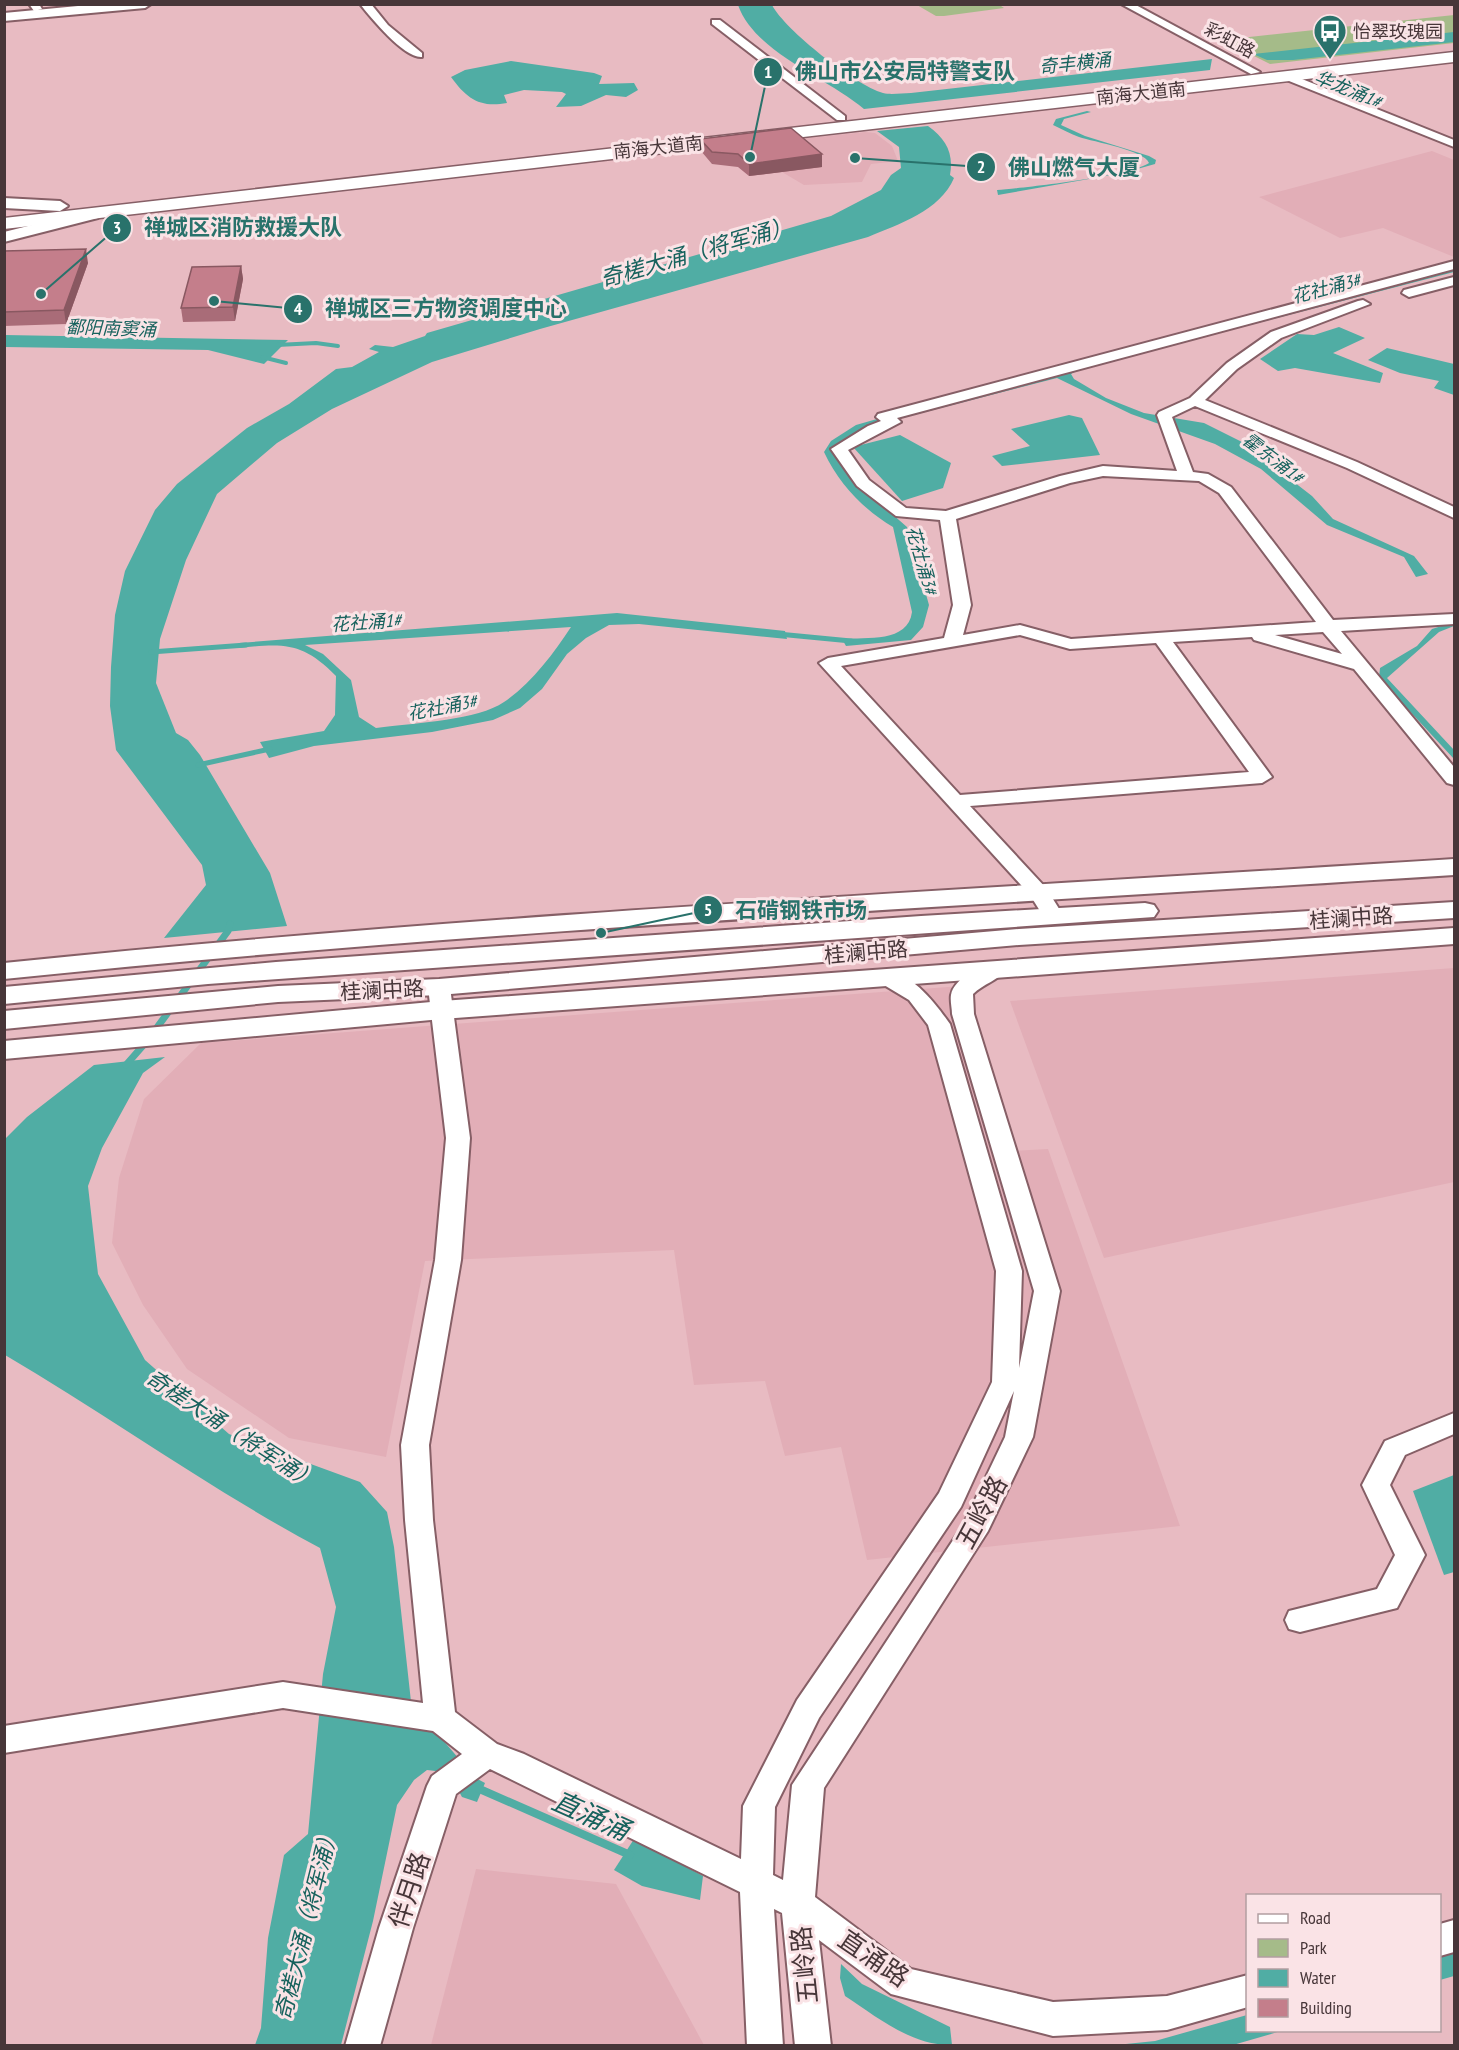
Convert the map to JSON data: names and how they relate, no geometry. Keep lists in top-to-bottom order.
{
  "streets": {
    "highway": ["南海大道南"],
    "main road": ["桂澜中路"],
    "street": [
      "彩虹路",
      "五岭路",
      "伴月路",
      "直涌路"
    ]
  },
  "crossings": [
    ["彩虹路", "南海大道南"],
    ["五岭路", "直涌路"],
    ["伴月路", "直涌路"]
  ],
  "water": [
    "奇丰横涌",
    "华龙涌1#",
    "奇槎大涌（将军涌）",
    "花社涌3#",
    "鄱阳南窦涌",
    "霍东涌1#",
    "花社涌1#",
    "直涌涌"
  ],
  "places": {
    "bus stop": ["怡翠玫瑰园"],
    "other": [
      "佛山市公安局特警支队",
      "佛山燃气大厦",
      "禅城区消防救援大队",
      "禅城区三方物资调度中心",
      "石𬒔钢铁市场"
    ]
  },
  "legend": [
    "Road",
    "Park",
    "Water",
    "Building"
  ]
}
